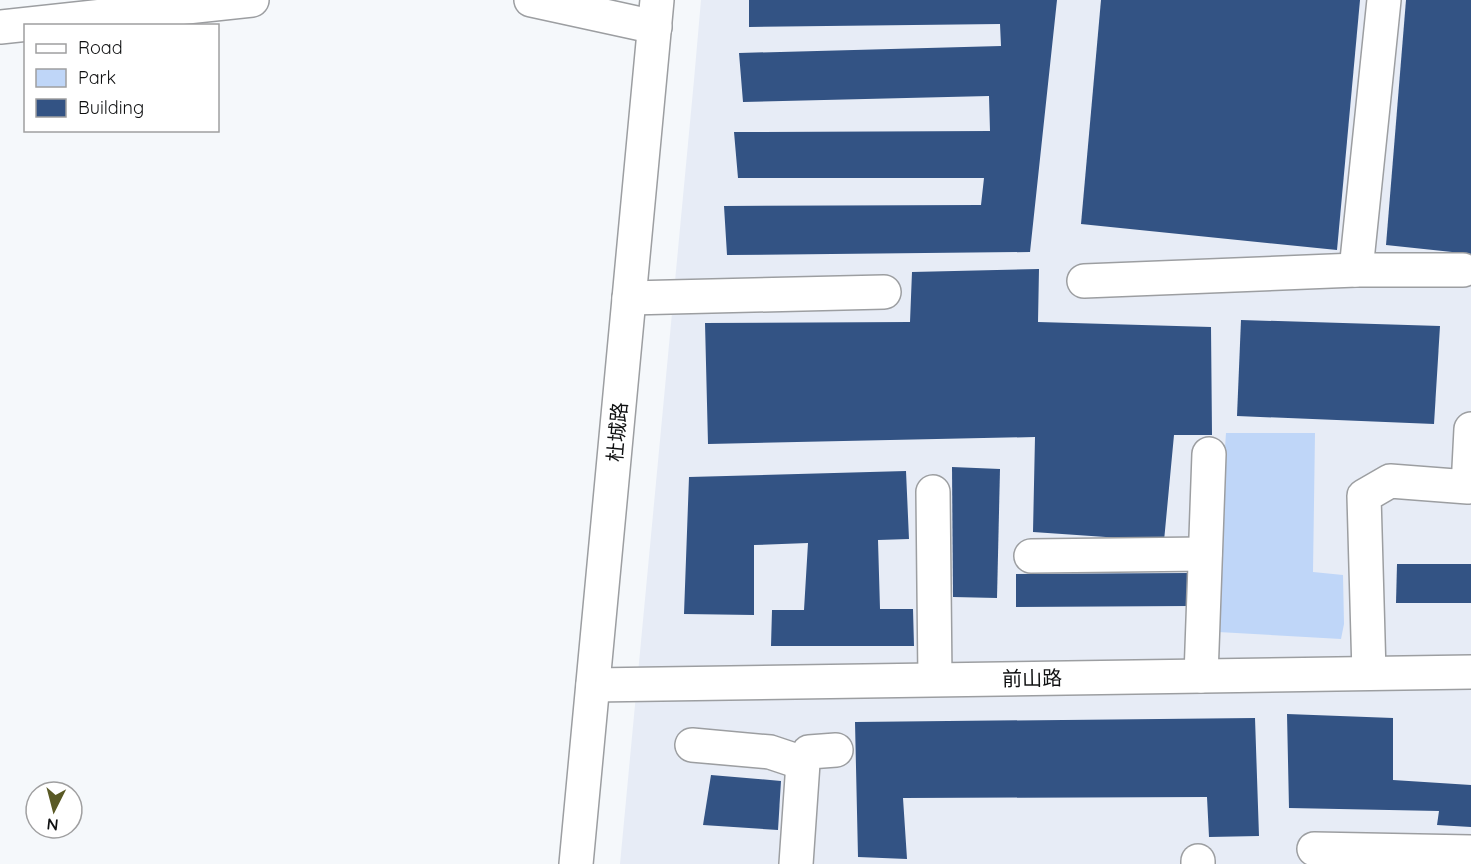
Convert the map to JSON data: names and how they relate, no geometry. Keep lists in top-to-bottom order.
{
  "streets": {
    "street": ["杜城路", "前山路"]
  },
  "crossings": [
    ["杜城路", "前山路"]
  ],
  "legend": ["Road", "Park", "Building"],
  "north": "bottom"
}
